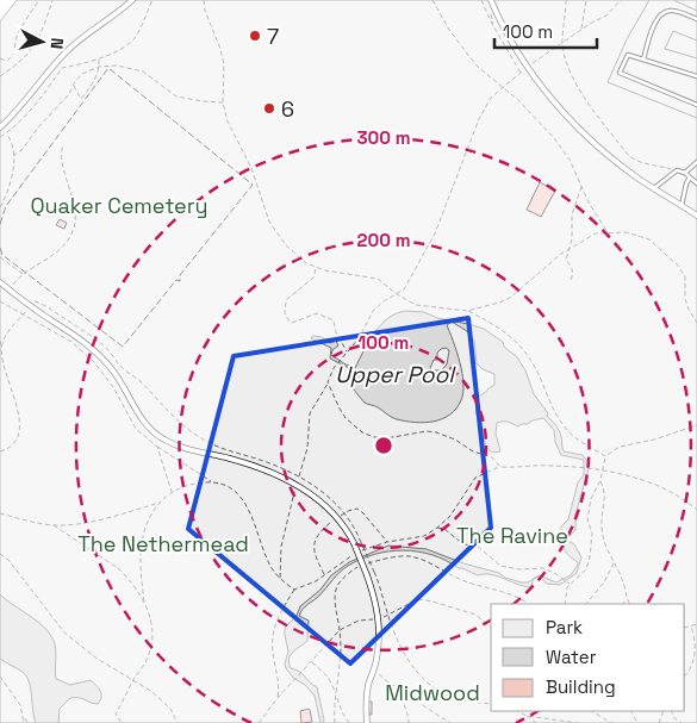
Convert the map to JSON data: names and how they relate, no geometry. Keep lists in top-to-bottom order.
{
  "water": ["Upper Pool"],
  "parks": [
    "Quaker Cemetery",
    "The Ravine",
    "The Nethermead",
    "Midwood"
  ],
  "places": ["7", "6"],
  "legend": ["Park", "Water", "Building"],
  "scale_bar": "100 m",
  "north": "right",
  "rings": ["300 m", "200 m", "100 m"]
}
